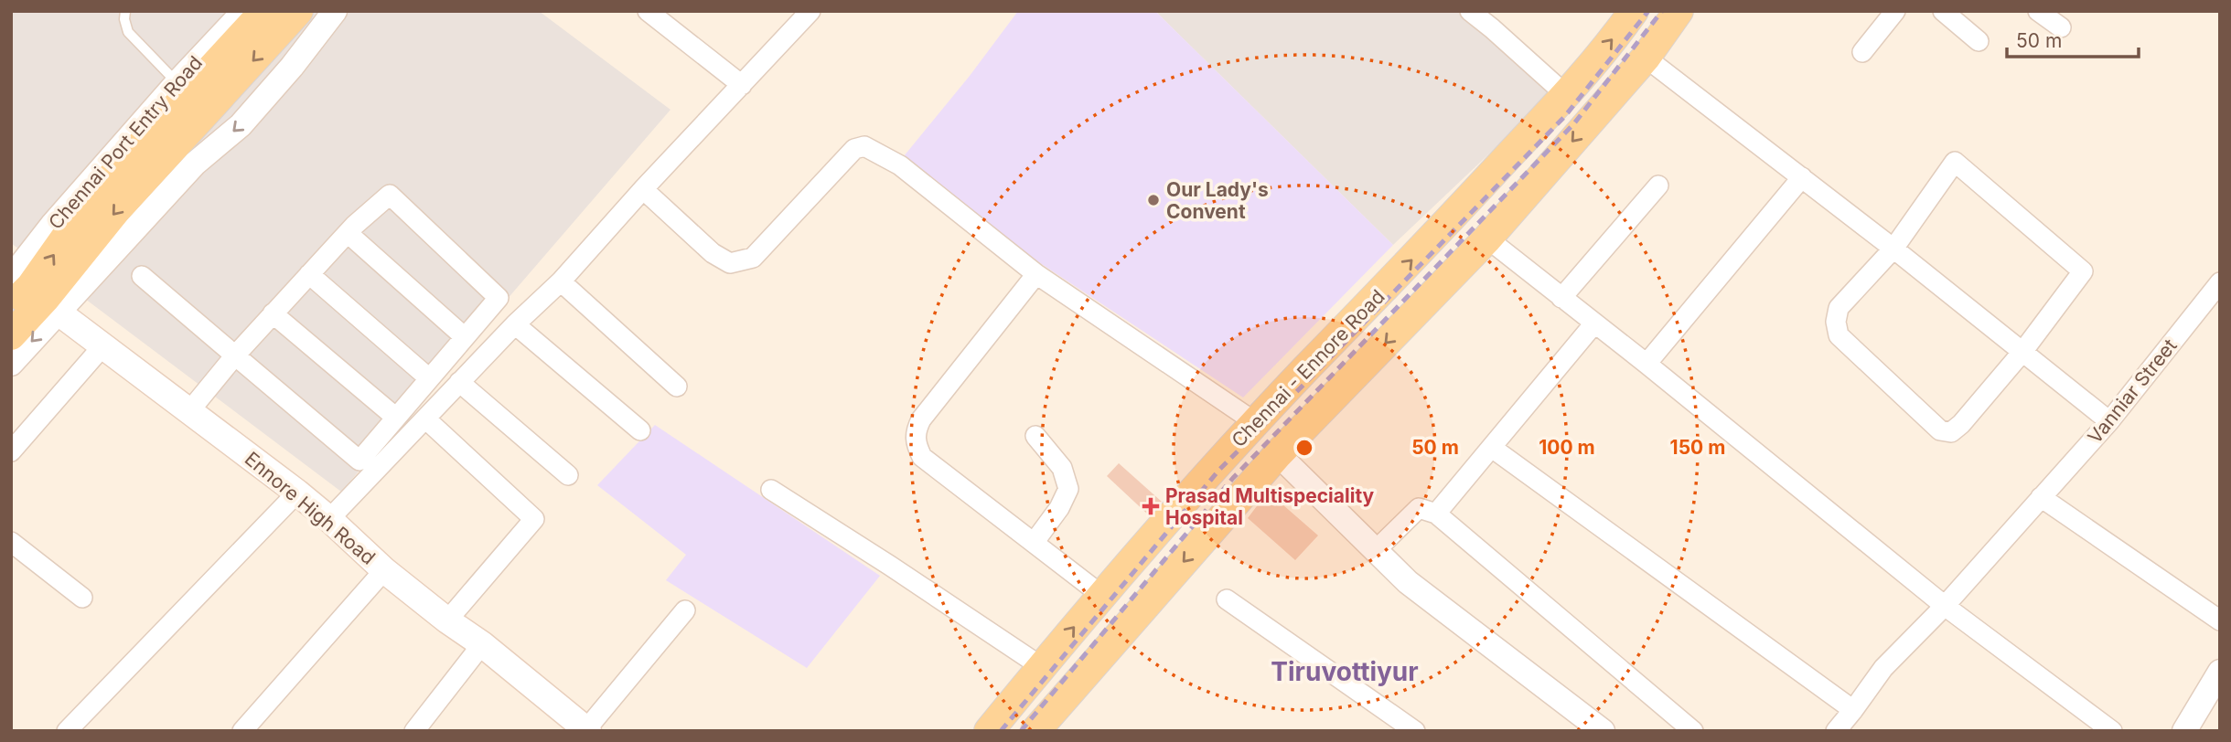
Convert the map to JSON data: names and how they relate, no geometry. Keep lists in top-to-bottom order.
{
  "streets": {
    "main road": ["Chennai - Ennore Road", "Ennore High Road"],
    "street": ["Chennai Port Entry Road", "Vanniar Street"]
  },
  "districts": ["Tiruvottiyur"],
  "places": {
    "other": ["Our Lady's Convent"],
    "health": ["Prasad Multispeciality Hospital"]
  },
  "scale_bar": "50 m",
  "rings": ["50 m", "100 m", "150 m"]
}
